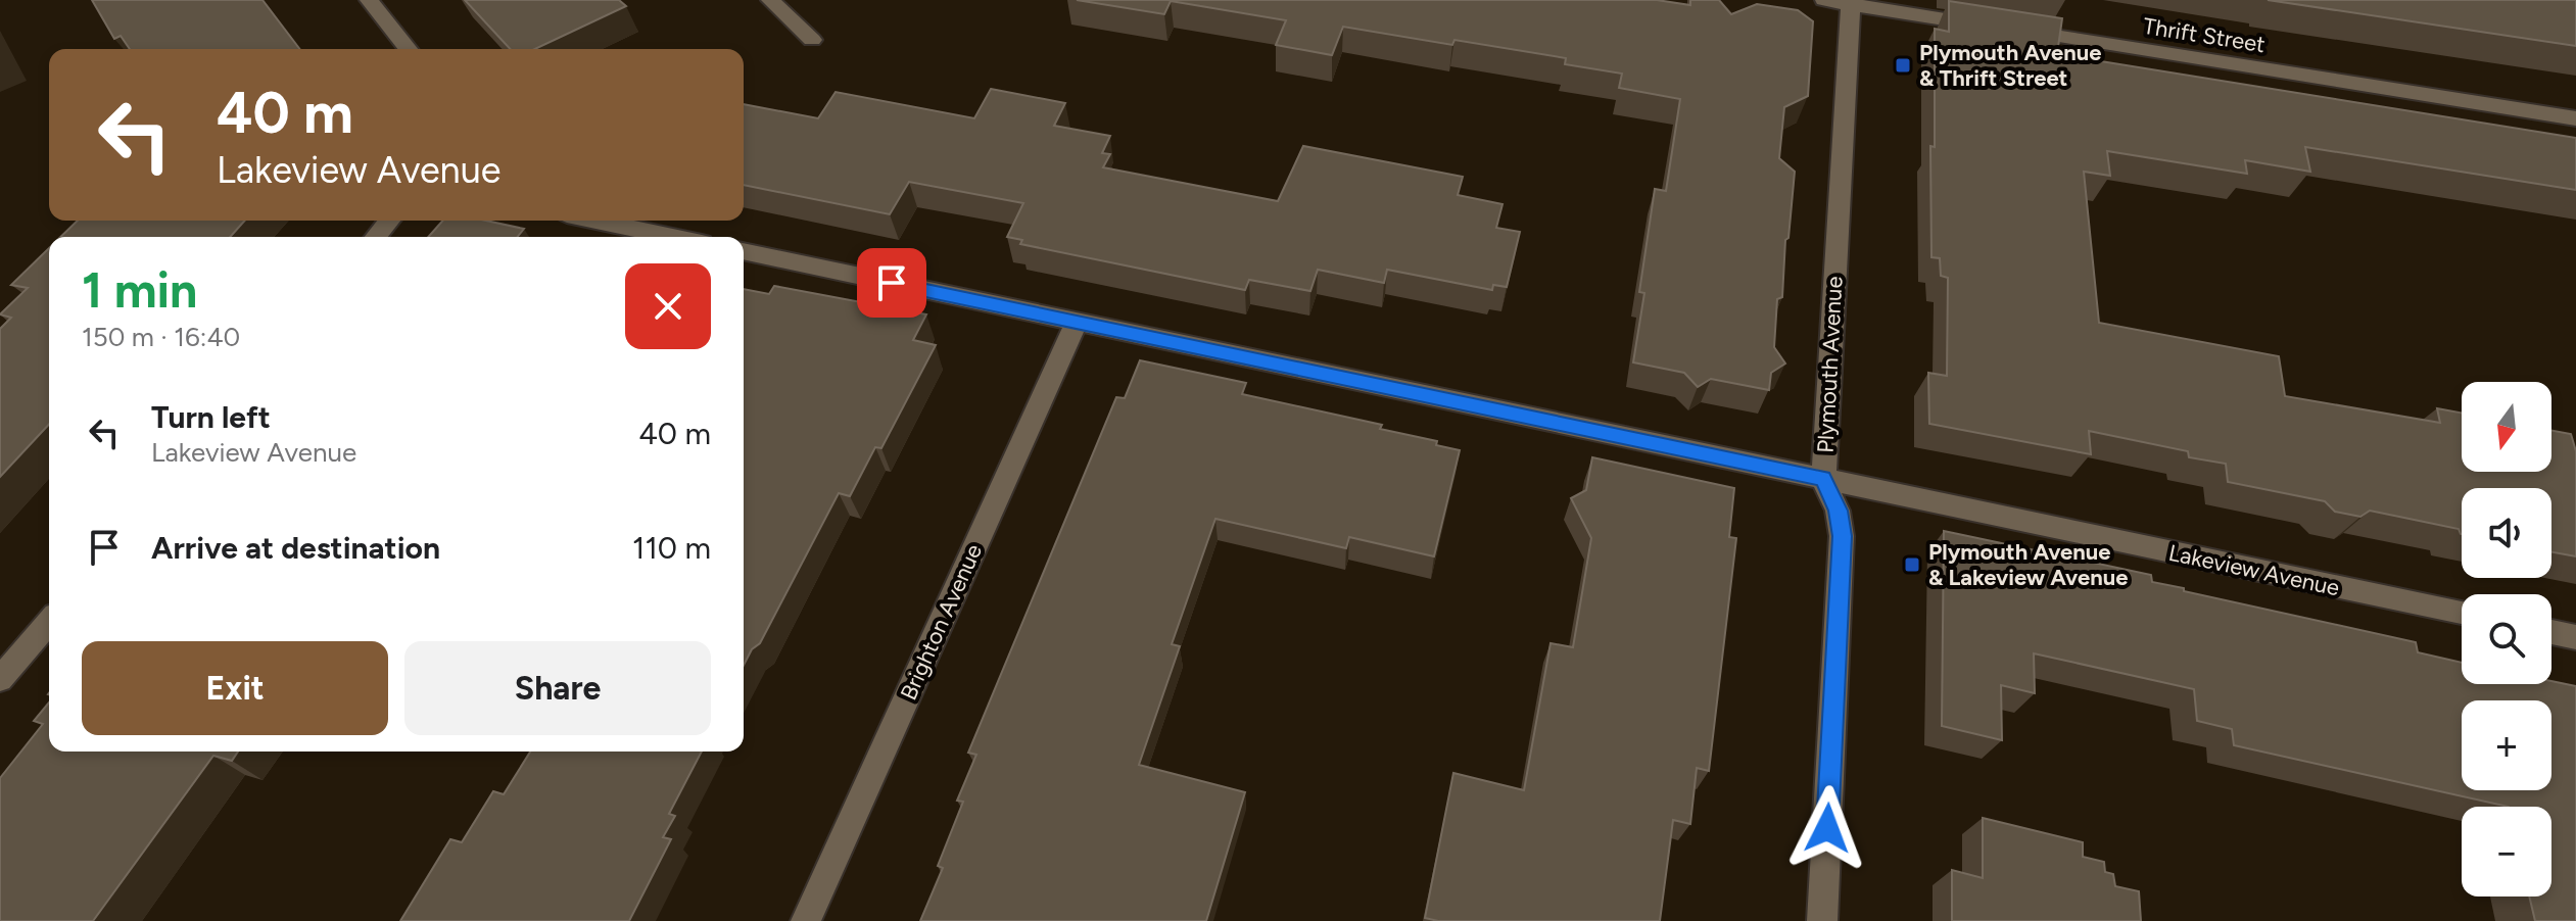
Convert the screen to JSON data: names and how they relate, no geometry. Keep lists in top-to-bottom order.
{
  "streets": {
    "street": [
      "Thrift Street",
      "Plymouth Avenue",
      "Lakeview Avenue",
      "Brighton Avenue"
    ]
  },
  "crossings": [
    ["Thrift Street", "Plymouth Avenue"],
    ["Plymouth Avenue", "Lakeview Avenue"],
    ["Lakeview Avenue", "Brighton Avenue"]
  ],
  "places": {
    "transit": ["Plymouth Avenue & Thrift Street", "Plymouth Avenue & Lakeview Avenue"]
  },
  "north": "bottom",
  "page": {
    "turn": ["40 m", "Lakeview Avenue"],
    "heading": ["1 min", "150 m · 16:40"],
    "list": [
      {
        "name": "Turn left",
        "note": "Lakeview Avenue",
        "value": "40 m"
      },
      {
        "name": "Arrive at destination",
        "value": "110 m"
      }
    ],
    "map_buttons": ["+", "−"],
    "buttons": ["Exit", "Share"]
  }
}
